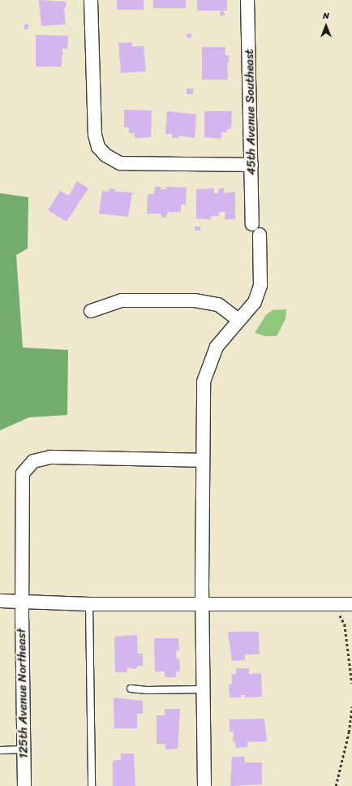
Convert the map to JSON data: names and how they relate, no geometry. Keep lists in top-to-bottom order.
{
  "streets": {
    "street": ["45th Avenue Southeast", "125th Avenue Northeast"]
  },
  "crossings": [
    ["45th Avenue Southeast", "125th Avenue Northeast"]
  ],
  "north": "top"
}
